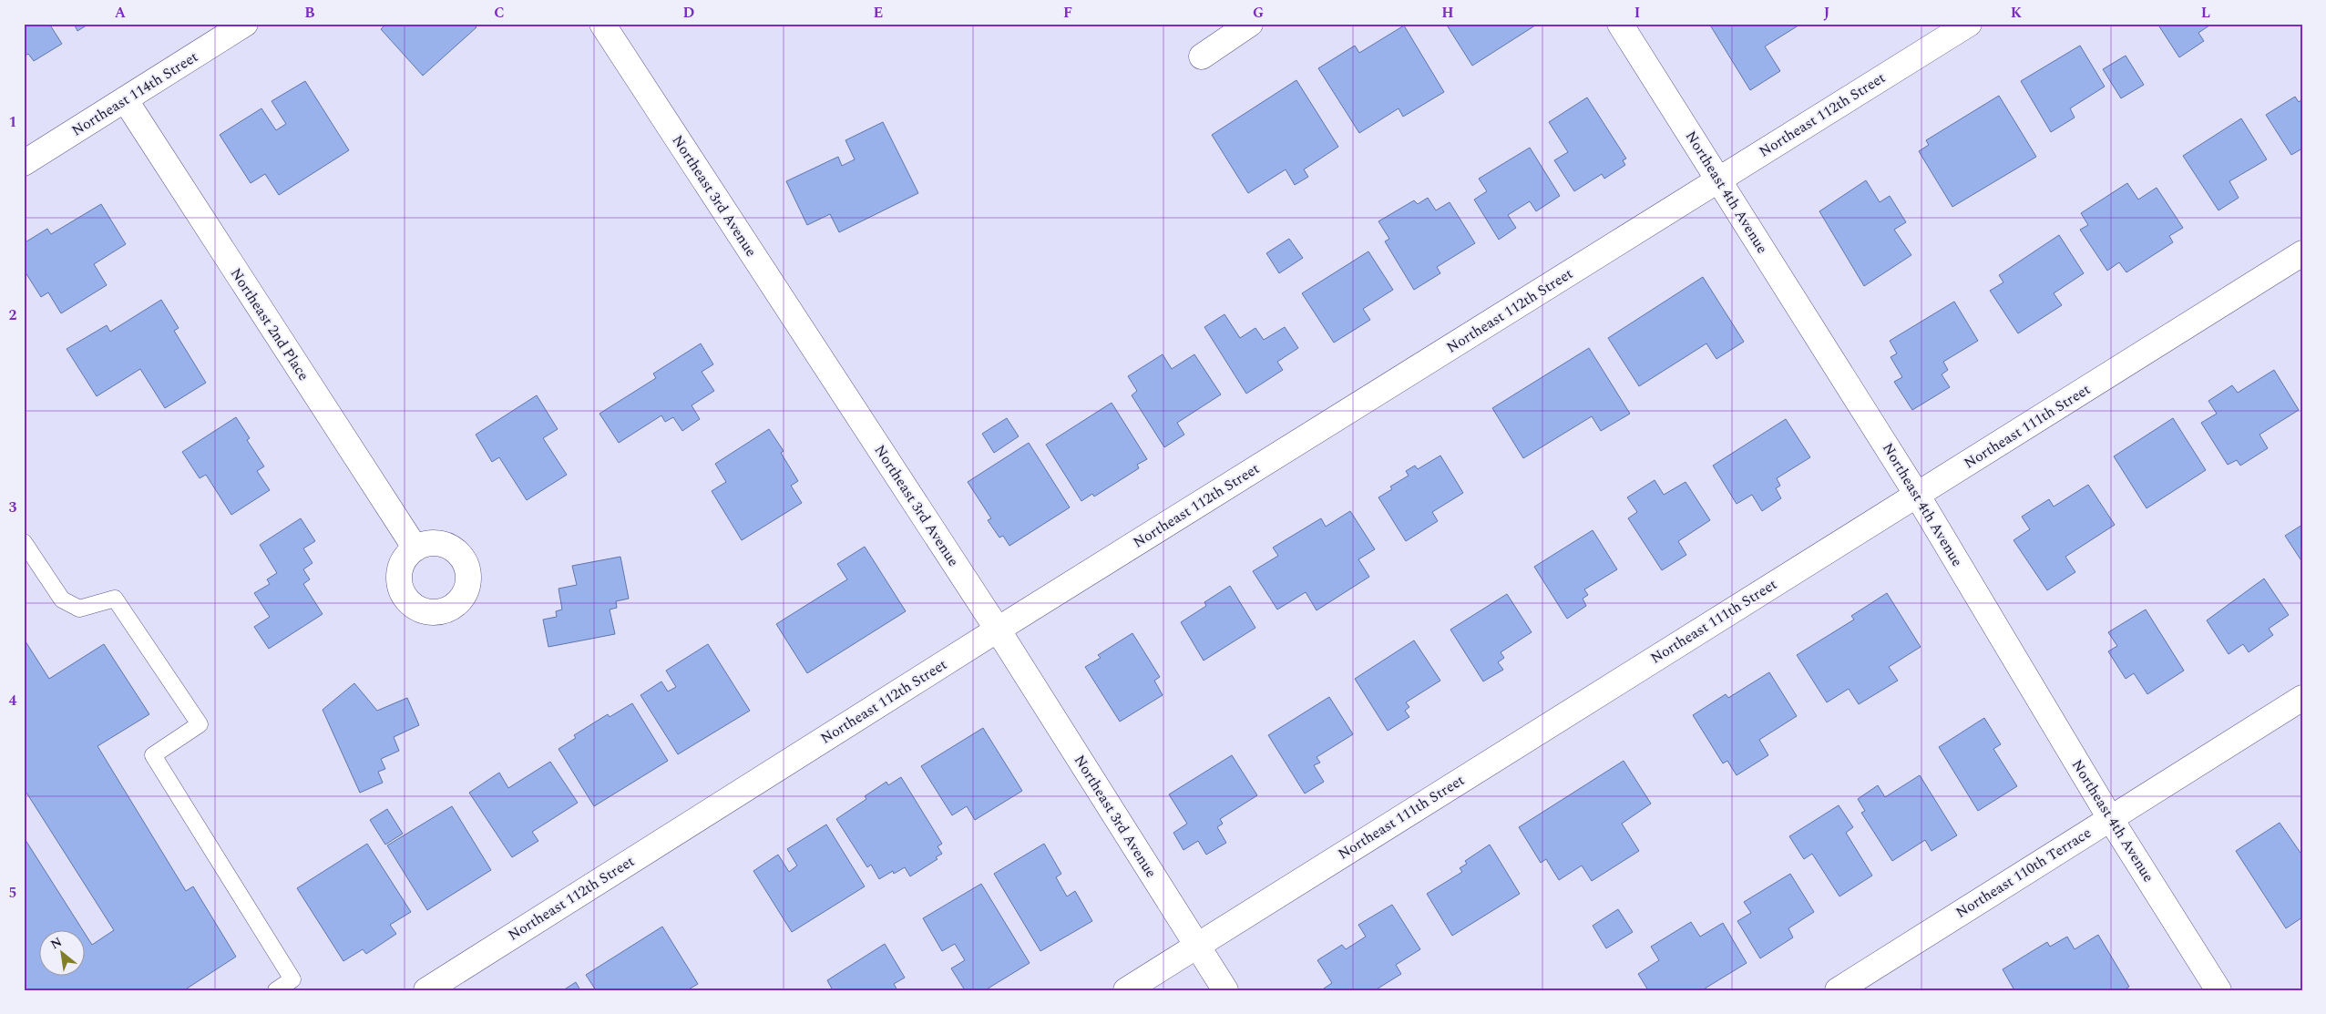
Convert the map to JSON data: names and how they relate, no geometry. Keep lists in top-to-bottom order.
{
  "streets": {
    "street": [
      "Northeast 114th Street",
      "Northeast 112th Street",
      "Northeast 4th Avenue",
      "Northeast 3rd Avenue",
      "Northeast 2nd Place",
      "Northeast 111th Street",
      "Northeast 110th Terrace"
    ]
  },
  "crossings": [
    ["Northeast 114th Street", "Northeast 2nd Place"],
    ["Northeast 112th Street", "Northeast 4th Avenue"],
    ["Northeast 112th Street", "Northeast 3rd Avenue"],
    ["Northeast 4th Avenue", "Northeast 111th Street"],
    ["Northeast 4th Avenue", "Northeast 110th Terrace"],
    ["Northeast 3rd Avenue", "Northeast 111th Street"]
  ],
  "north": "top left",
  "grid": {
    "columns": [
      "A",
      "B",
      "C",
      "D",
      "E",
      "F",
      "G",
      "H",
      "I",
      "J",
      "K",
      "L"
    ],
    "rows": [
      "1",
      "2",
      "3",
      "4",
      "5"
    ]
  }
}
